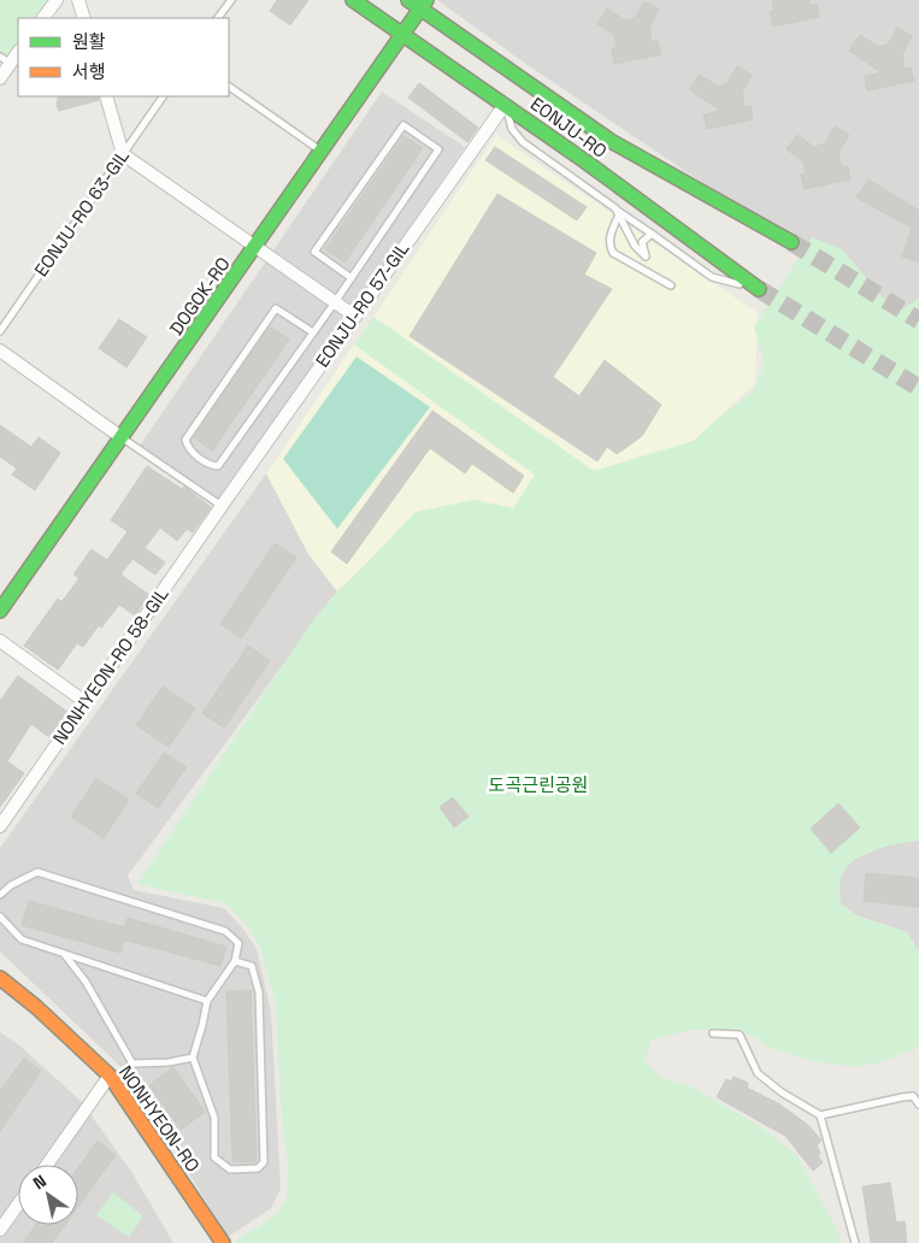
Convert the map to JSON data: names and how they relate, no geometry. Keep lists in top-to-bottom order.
{
  "streets": {
    "main road": ["EONJU-RO", "DOGOK-RO", "NONHYEON-RO"],
    "street": ["EONJU-RO 57-GIL", "NONHYEON-RO 58-GIL"],
    "lane": ["EONJU-RO 63-GIL"]
  },
  "crossings": [
    ["EONJU-RO", "DOGOK-RO"],
    ["EONJU-RO", "EONJU-RO 57-GIL"],
    ["EONJU-RO 57-GIL", "NONHYEON-RO 58-GIL"]
  ],
  "parks": ["도곡근린공원"],
  "legend": ["원활", "서행"],
  "north": "top left"
}
